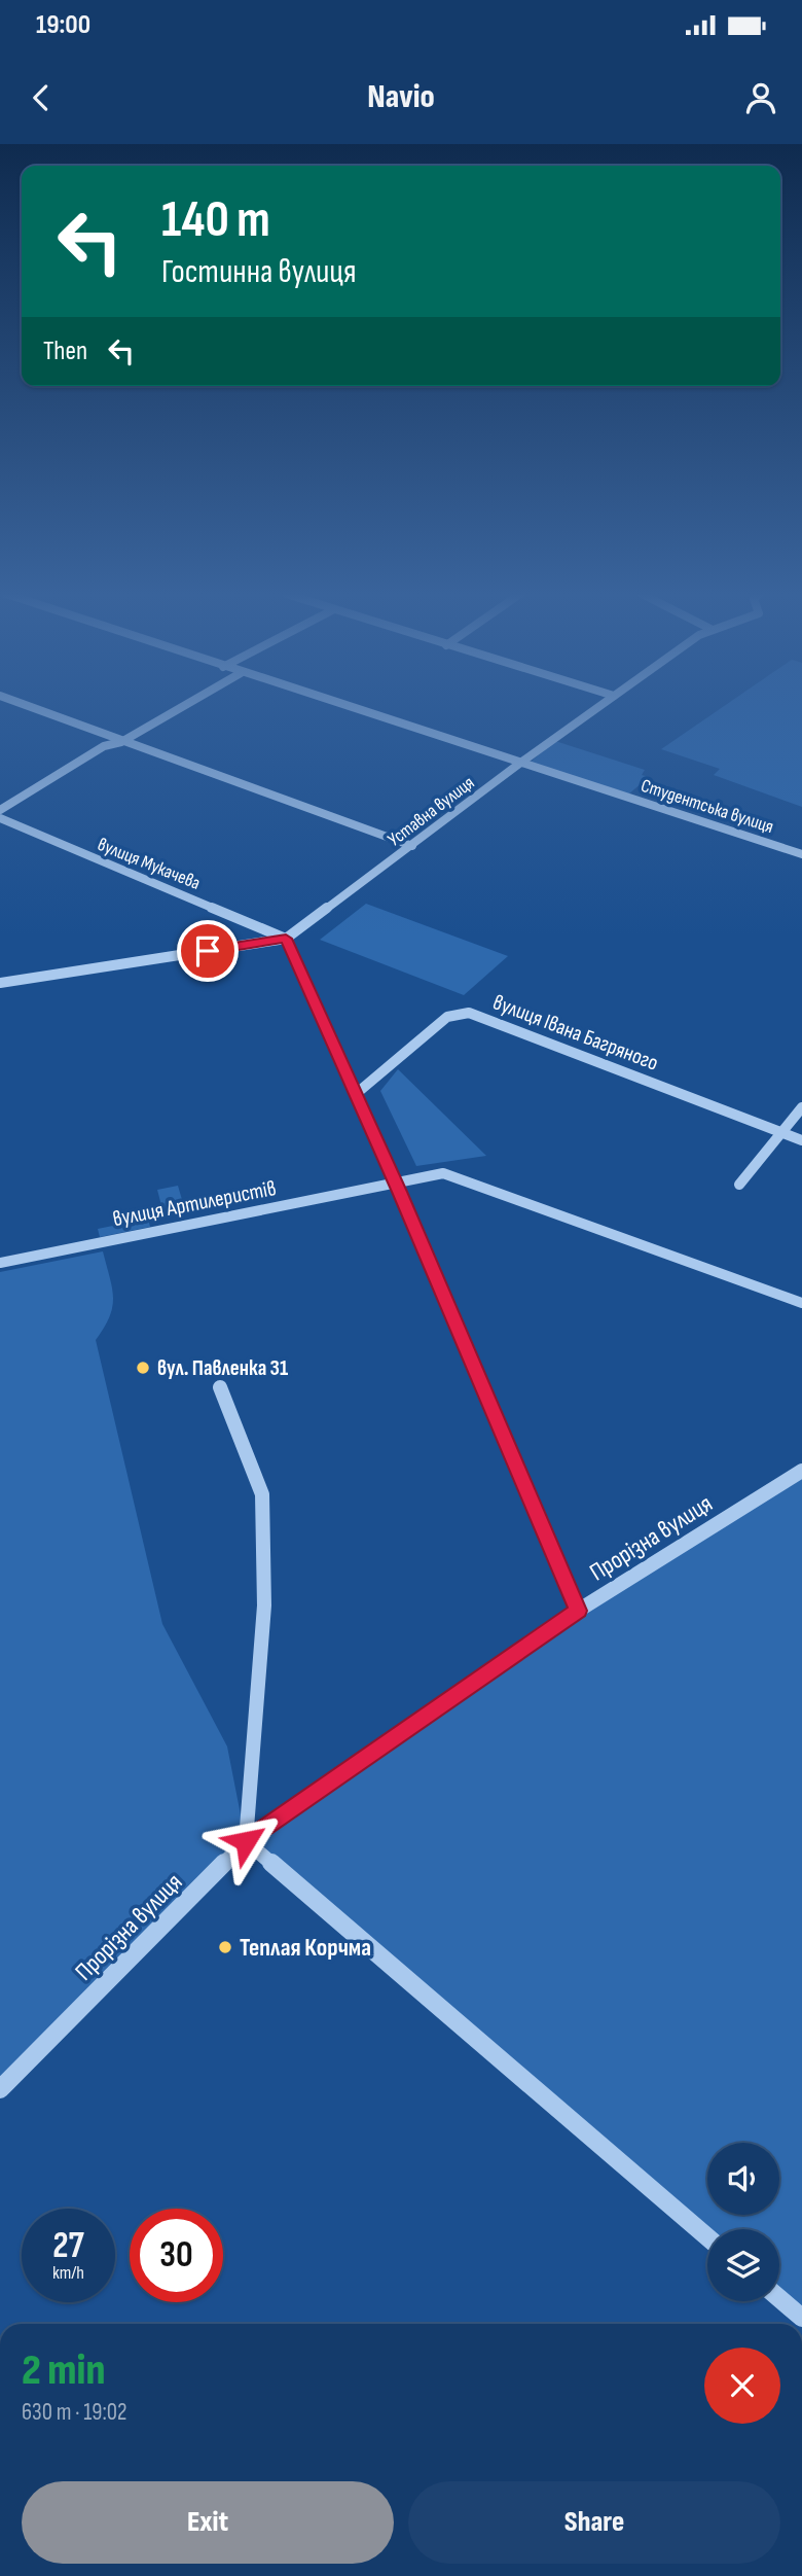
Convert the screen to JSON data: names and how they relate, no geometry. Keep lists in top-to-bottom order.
{
  "streets": {
    "street": [
      "Студентська вулиця",
      "Уставна вулиця",
      "вулиця Мукачева",
      "вулиця Івана Багряного",
      "вулиця Артилеристів",
      "Прорізна вулиця"
    ]
  },
  "crossings": [
    ["Студентська вулиця", "Уставна вулиця"],
    ["Уставна вулиця", "вулиця Мукачева"]
  ],
  "places": ["вул. Павленка 31", "Теплая Корчма"],
  "page": {
    "status": "19:00",
    "header": "Navio",
    "turn": ["140 m", "Гостинна вулиця"],
    "then": "Then",
    "speed": "27 km/h",
    "limit": "30",
    "heading": ["2 min", "630 m · 19:02"],
    "buttons": ["Exit", "Share"]
  }
}
